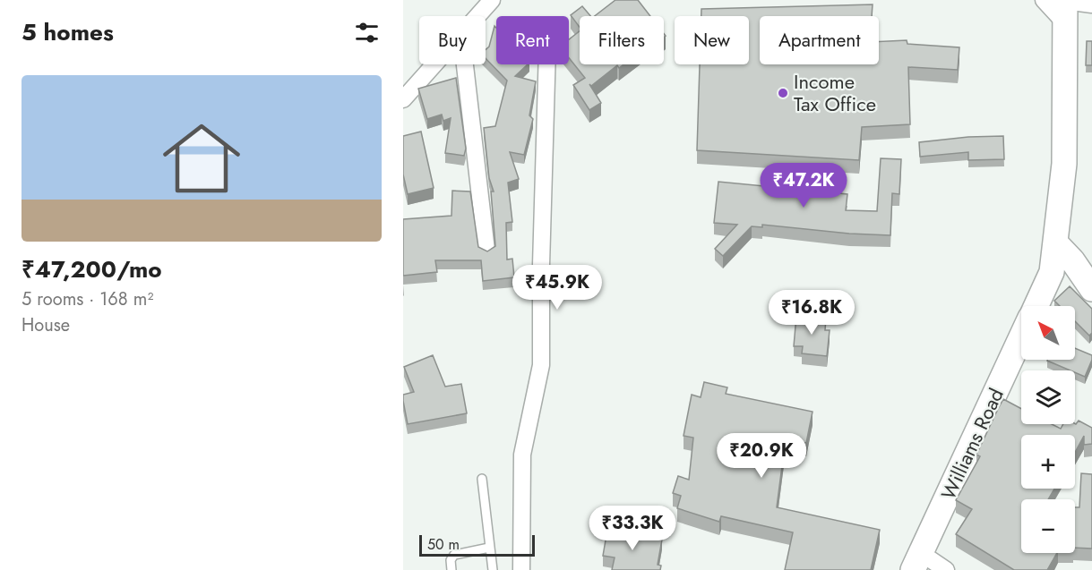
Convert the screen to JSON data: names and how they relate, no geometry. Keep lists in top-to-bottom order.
{
  "streets": {
    "street": ["Williams Road"]
  },
  "places": ["Income Tax Office"],
  "scale_bar": "50 m",
  "north": "top left",
  "page": {
    "heading": "5 homes",
    "chip": [
      "Buy",
      "Rent",
      "Filters",
      "New",
      "Apartment"
    ],
    "list": [
      {
        "name": "₹47,200/mo",
        "note": "5 rooms · 168 m² · House"
      }
    ],
    "price": [
      "₹47.2K",
      "₹45.9K",
      "₹16.8K",
      "₹20.9K",
      "₹33.3K"
    ],
    "map_buttons": ["+", "−"],
    "scale": "50 m"
  }
}
